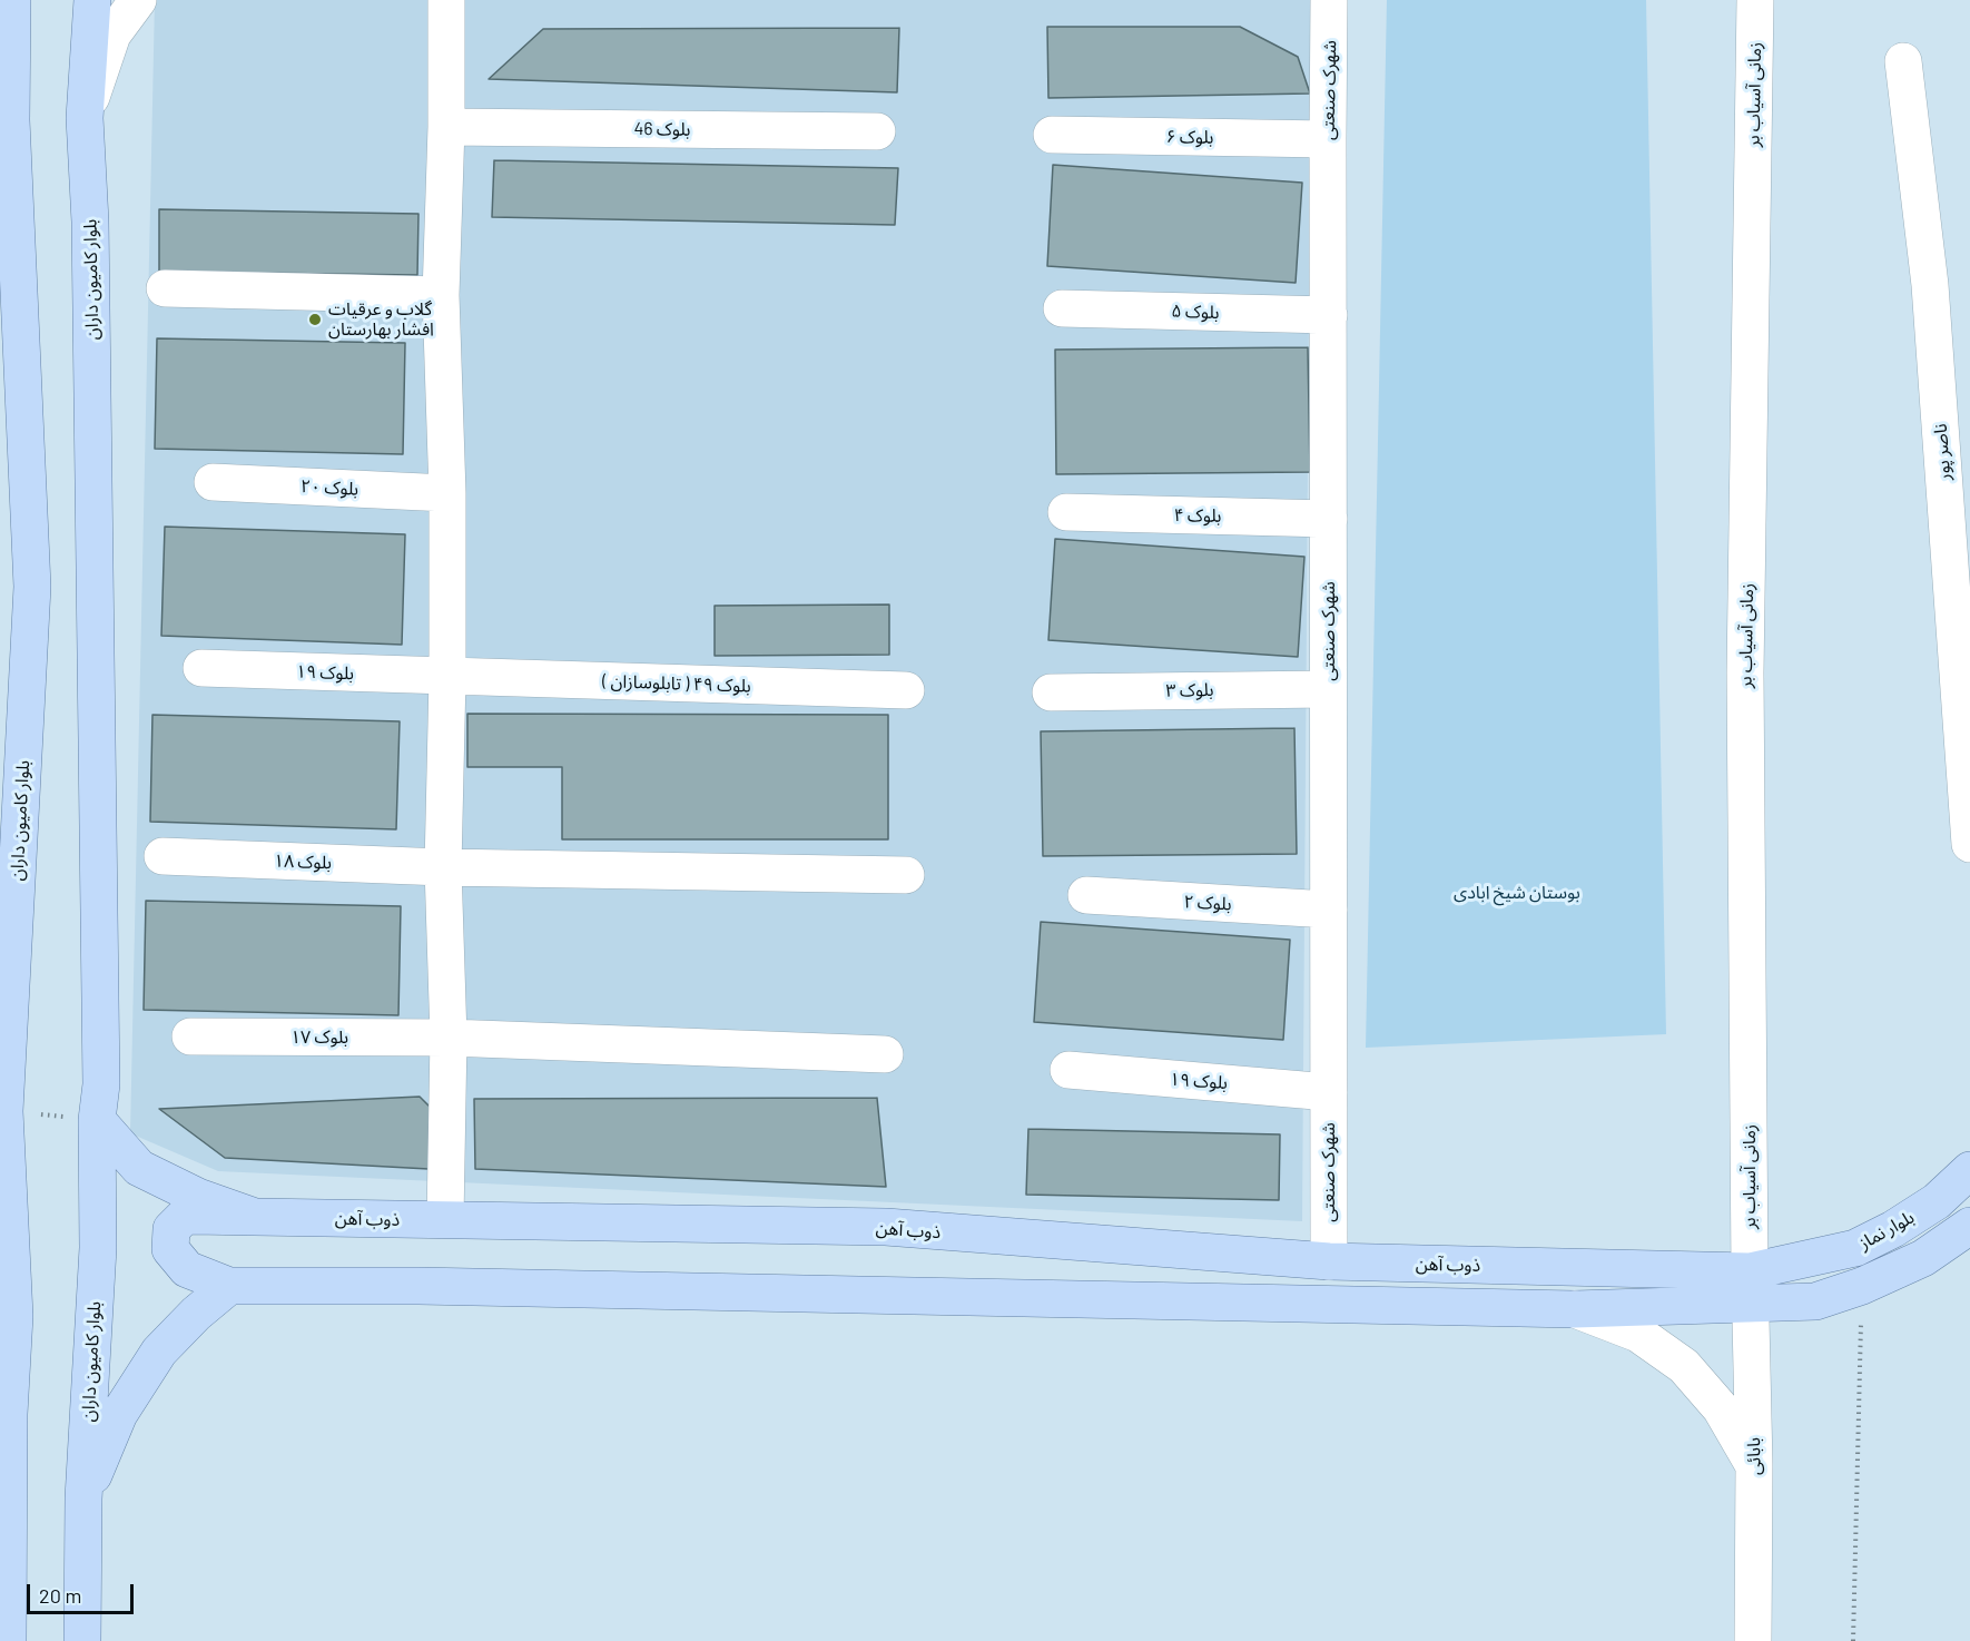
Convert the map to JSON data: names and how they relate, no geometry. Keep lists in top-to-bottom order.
{
  "streets": {
    "main road": ["بلوار کامیون داران", "ذوب آهن", "بلوار نماز"],
    "street": [
      "شهرک صنعتی",
      "زمانی آسیاب بر",
      "بلوک 46",
      "بلوک ۶",
      "بلوک ۵",
      "ناصر پور",
      "بلوک ۲۰",
      "بلوک ۴",
      "بلوک ۱۹",
      "بلوک ۴۹ ( تابلوسازان )",
      "بلوک ۳",
      "بلوک ۱۸",
      "بلوک ۲",
      "بلوک ۱۷",
      "بابائی"
    ]
  },
  "crossings": [
    ["شهرک صنعتی", "بلوک ۶"],
    ["شهرک صنعتی", "بلوک ۵"],
    ["شهرک صنعتی", "بلوک ۴"],
    ["شهرک صنعتی", "بلوک ۱۹"],
    ["شهرک صنعتی", "بلوک ۳"],
    ["شهرک صنعتی", "بلوک ۲"],
    ["شهرک صنعتی", "ذوب آهن"],
    ["زمانی آسیاب بر", "ذوب آهن"],
    ["زمانی آسیاب بر", "بلوار نماز"],
    ["زمانی آسیاب بر", "بابائی"],
    ["بلوار کامیون داران", "ذوب آهن"],
    ["بلوک ۱۹", "بلوک ۴۹ ( تابلوسازان )"],
    ["ذوب آهن", "بلوار نماز"],
    ["ذوب آهن", "بابائی"],
    ["بلوار نماز", "بابائی"]
  ],
  "parks": ["بوستان شیخ ابادی"],
  "places": ["گلاب و عرقیات افشار بهارستان"],
  "scale_bar": "20 m"
}
